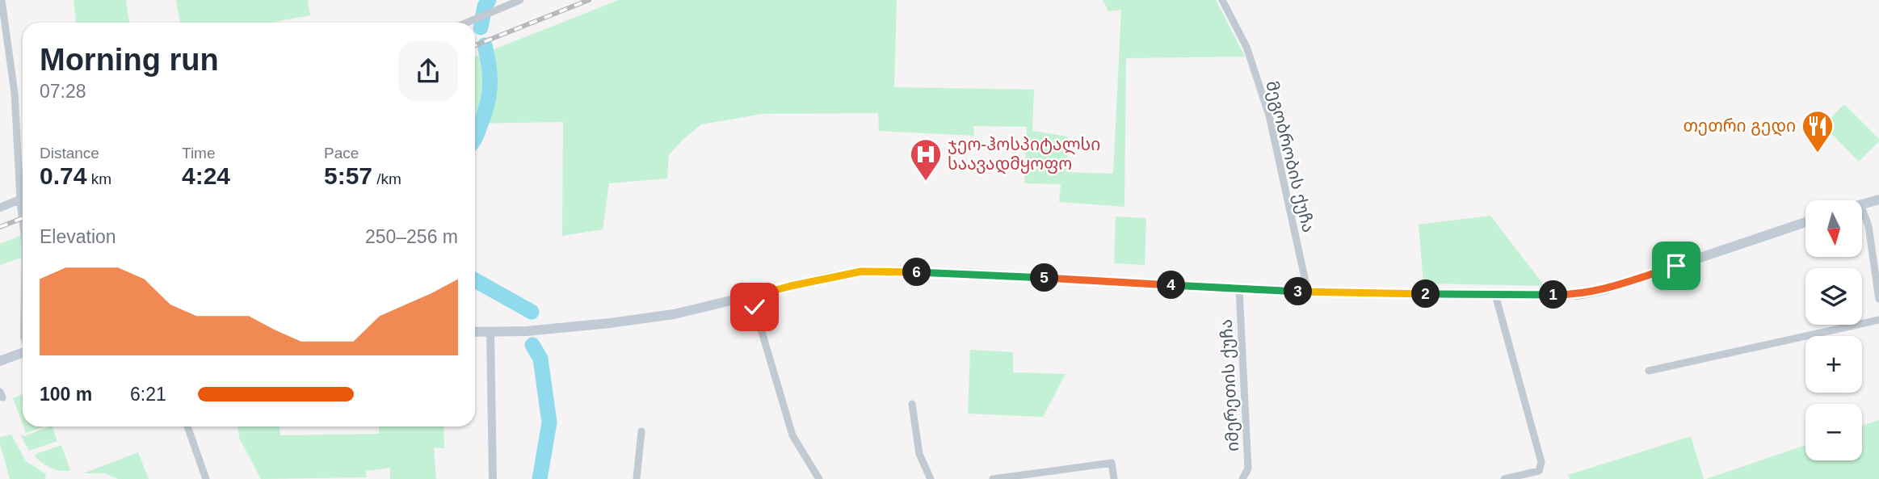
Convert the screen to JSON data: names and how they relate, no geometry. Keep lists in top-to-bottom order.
{
  "streets": {
    "street": ["მეგობრობის ქუჩა", "იმერეთის ქუჩა"]
  },
  "places": {
    "restaurant": ["თეთრი გედი"],
    "hospital": ["ჯეო-ჰოსპიტალსი საავადმყოფო"]
  },
  "north": "bottom",
  "page": {
    "heading": ["Morning run", "07:28"],
    "stats": [
      ["Distance", "0.74 km"],
      ["Time", "4:24"],
      ["Pace", "5:57 /km"]
    ],
    "map_buttons": ["+", "−"],
    "chart": ["Elevation", "250–256 m"],
    "pins": [
      "6",
      "5",
      "4",
      "3",
      "2",
      "1"
    ],
    "list": [
      {
        "name": "100 m",
        "note": "6:21"
      }
    ]
  }
}
